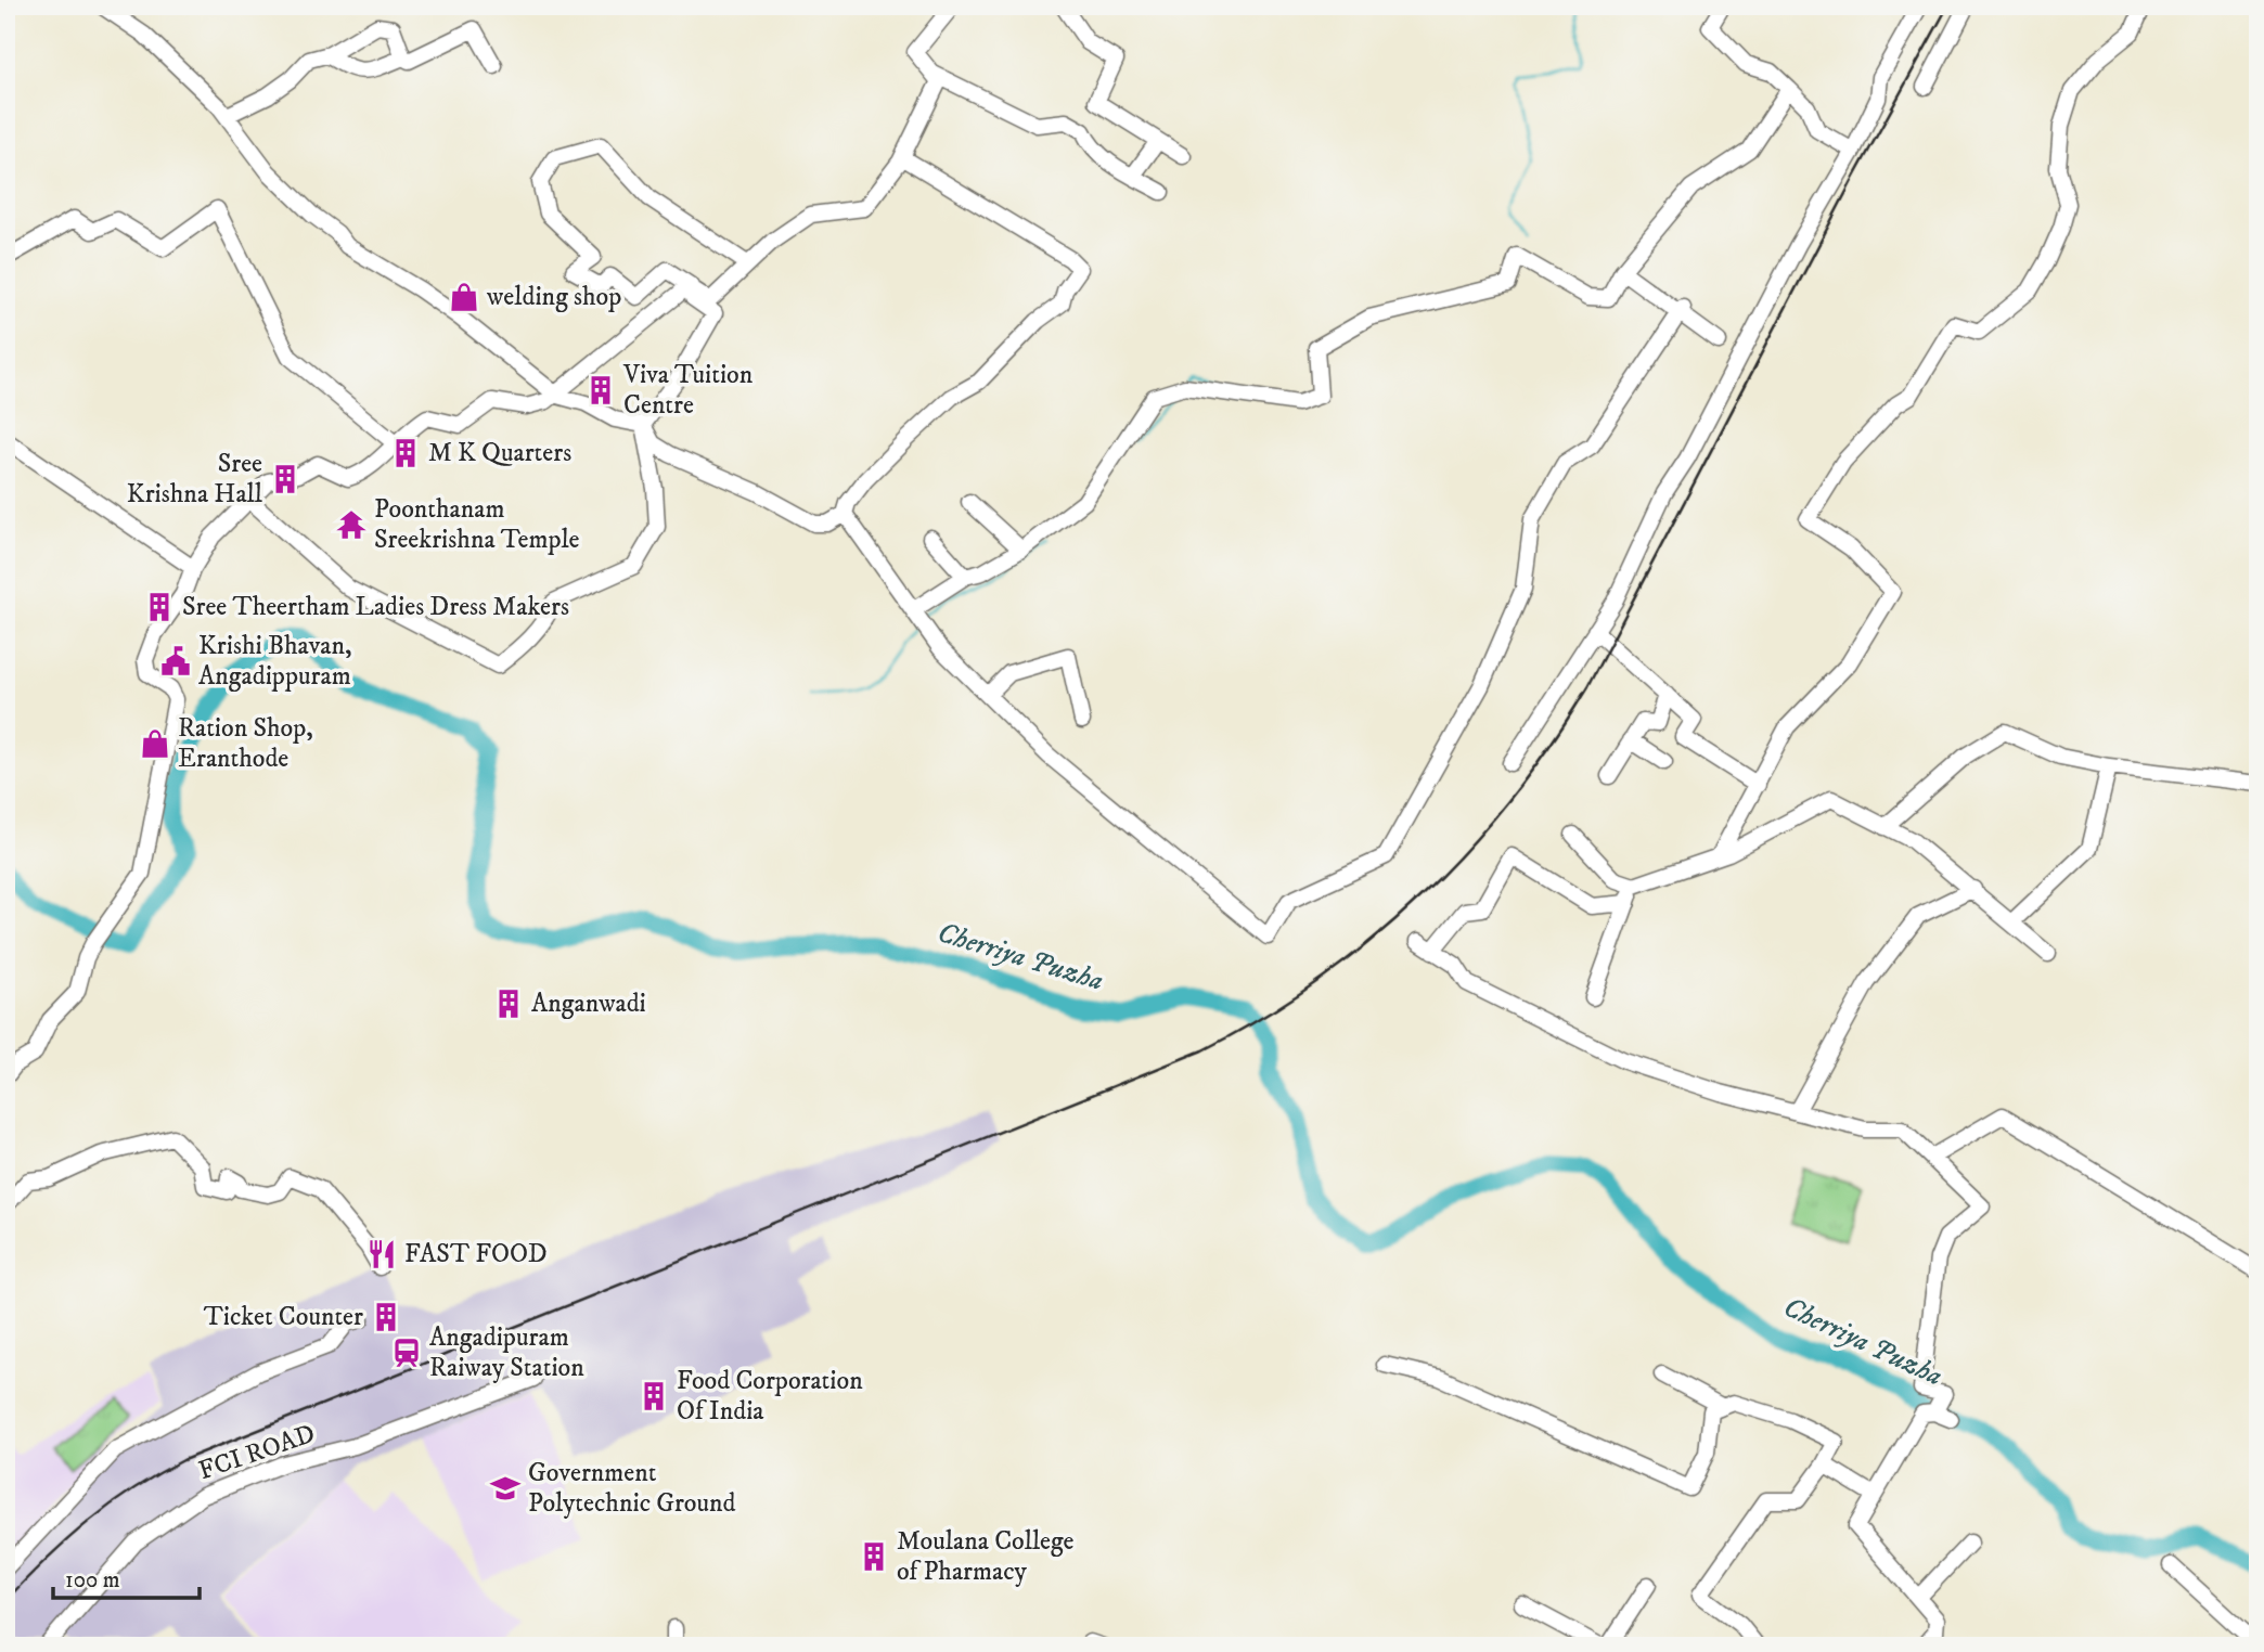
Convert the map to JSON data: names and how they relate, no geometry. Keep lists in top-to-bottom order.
{
  "streets": {
    "street": ["FCI ROAD"]
  },
  "water": ["Cherriya Puzha"],
  "places": {
    "shop": ["welding shop", "Ration Shop, Eranthode"],
    "building": [
      "Viva Tuition Centre",
      "M K Quarters",
      "Sree Krishna Hall",
      "Sree Theertham Ladies Dress Makers",
      "Anganwadi",
      "Ticket Counter",
      "Food Corporation Of India",
      "Moulana College of Pharmacy"
    ],
    "temple": ["Poonthanam Sreekrishna Temple"],
    "public building": ["Krishi Bhavan, Angadippuram"],
    "restaurant": ["FAST FOOD"],
    "station": ["Angadipuram Raiway Station"],
    "school or university": ["Government Polytechnic Ground"]
  },
  "scale_bar": "100 m"
}
